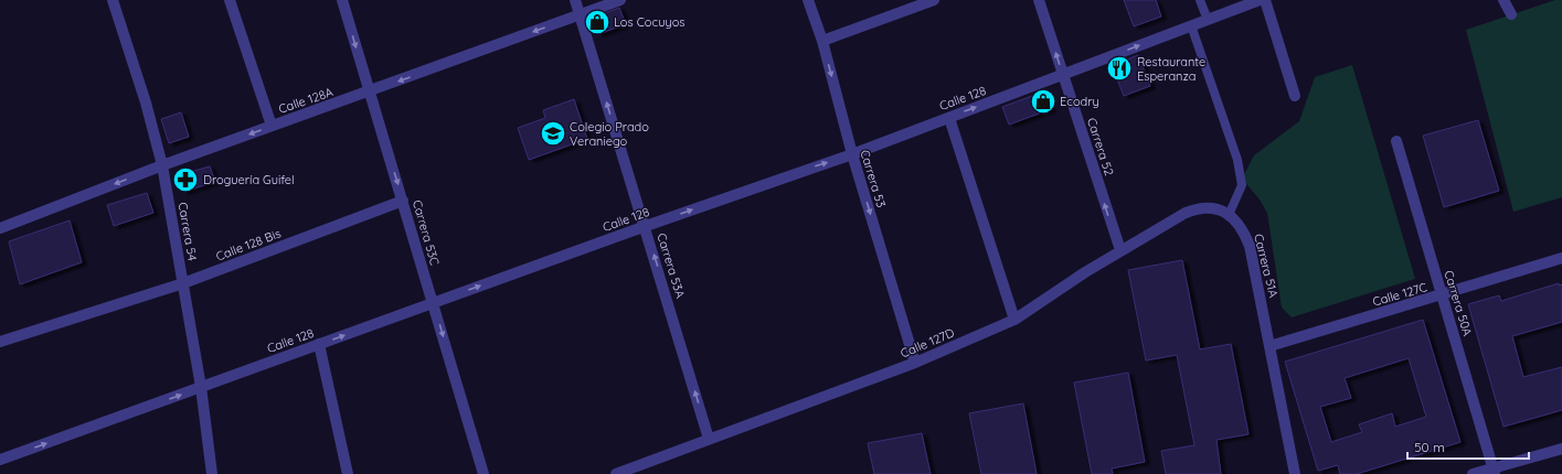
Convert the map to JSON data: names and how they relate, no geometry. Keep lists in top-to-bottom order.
{
  "streets": {
    "street": [
      "Calle 128",
      "Calle 128A",
      "Carrera 52",
      "Carrera 53",
      "Carrera 54",
      "Carrera 53C",
      "Calle 128 Bis",
      "Carrera 53A",
      "Carrera 51A",
      "Calle 127C",
      "Carrera 50A",
      "Calle 127D"
    ]
  },
  "crossings": [
    ["Calle 128", "Carrera 52"],
    ["Calle 128", "Carrera 53"],
    ["Calle 128", "Carrera 54"],
    ["Calle 128", "Carrera 53C"],
    ["Calle 128", "Carrera 53A"],
    ["Calle 128A", "Carrera 54"],
    ["Calle 128A", "Carrera 53C"],
    ["Calle 128A", "Carrera 53A"],
    ["Carrera 52", "Calle 127D"],
    ["Carrera 53", "Calle 127D"],
    ["Carrera 54", "Calle 128 Bis"],
    ["Carrera 53C", "Calle 128 Bis"],
    ["Carrera 53A", "Calle 127D"],
    ["Carrera 51A", "Calle 127C"],
    ["Carrera 51A", "Calle 127D"],
    ["Calle 127C", "Carrera 50A"]
  ],
  "one_way": [
    "Calle 128",
    "Calle 128A",
    "Carrera 52",
    "Carrera 53",
    "Carrera 53C",
    "Carrera 53A"
  ],
  "places": {
    "shop": ["Los Cocuyos", "Ecodry"],
    "restaurant": ["Restaurante Esperanza"],
    "school or university": ["Colegio Prado Veraniego"],
    "pharmacy": ["Droguería Guifel"]
  },
  "scale_bar": "50 m"
}
